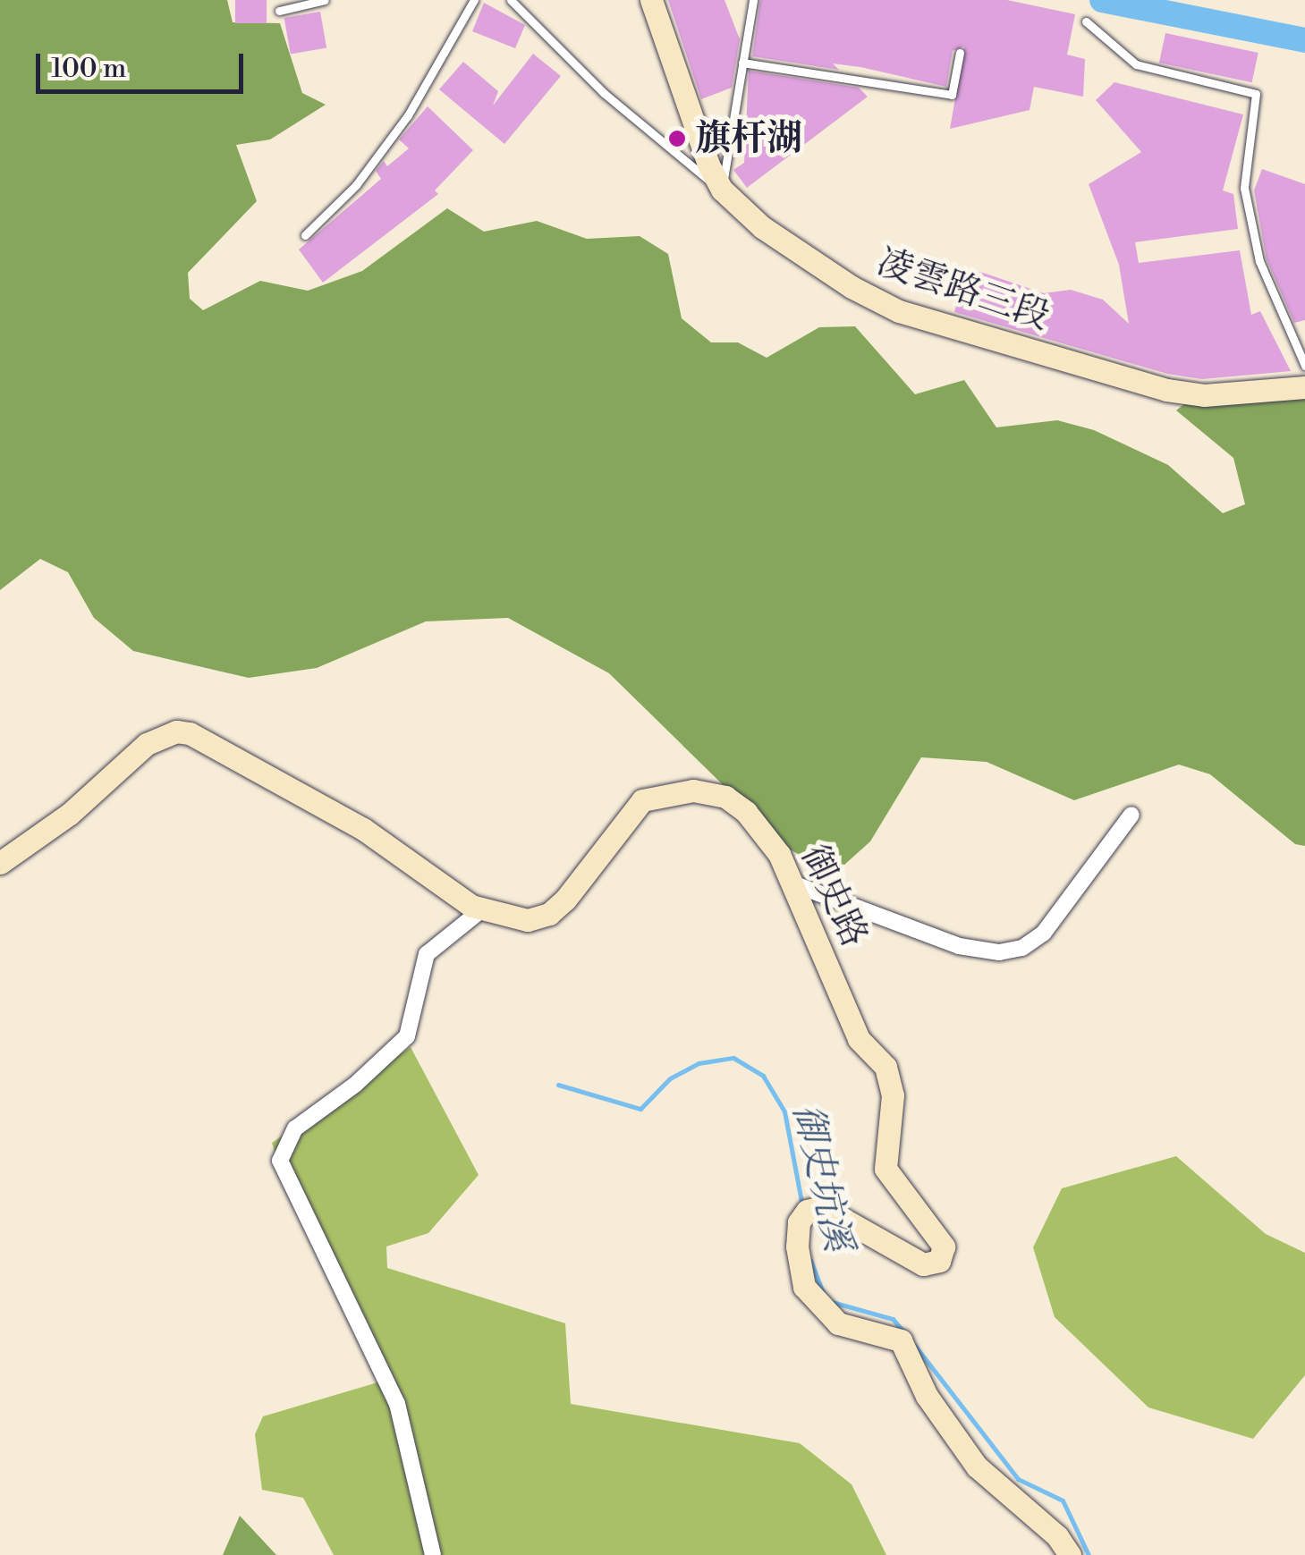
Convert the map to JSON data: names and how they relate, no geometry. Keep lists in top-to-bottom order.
{
  "streets": {
    "street": ["凌雲路三段", "御史路"]
  },
  "water": ["御史坑溪"],
  "places": ["旗杆湖"],
  "scale_bar": "100 m"
}
